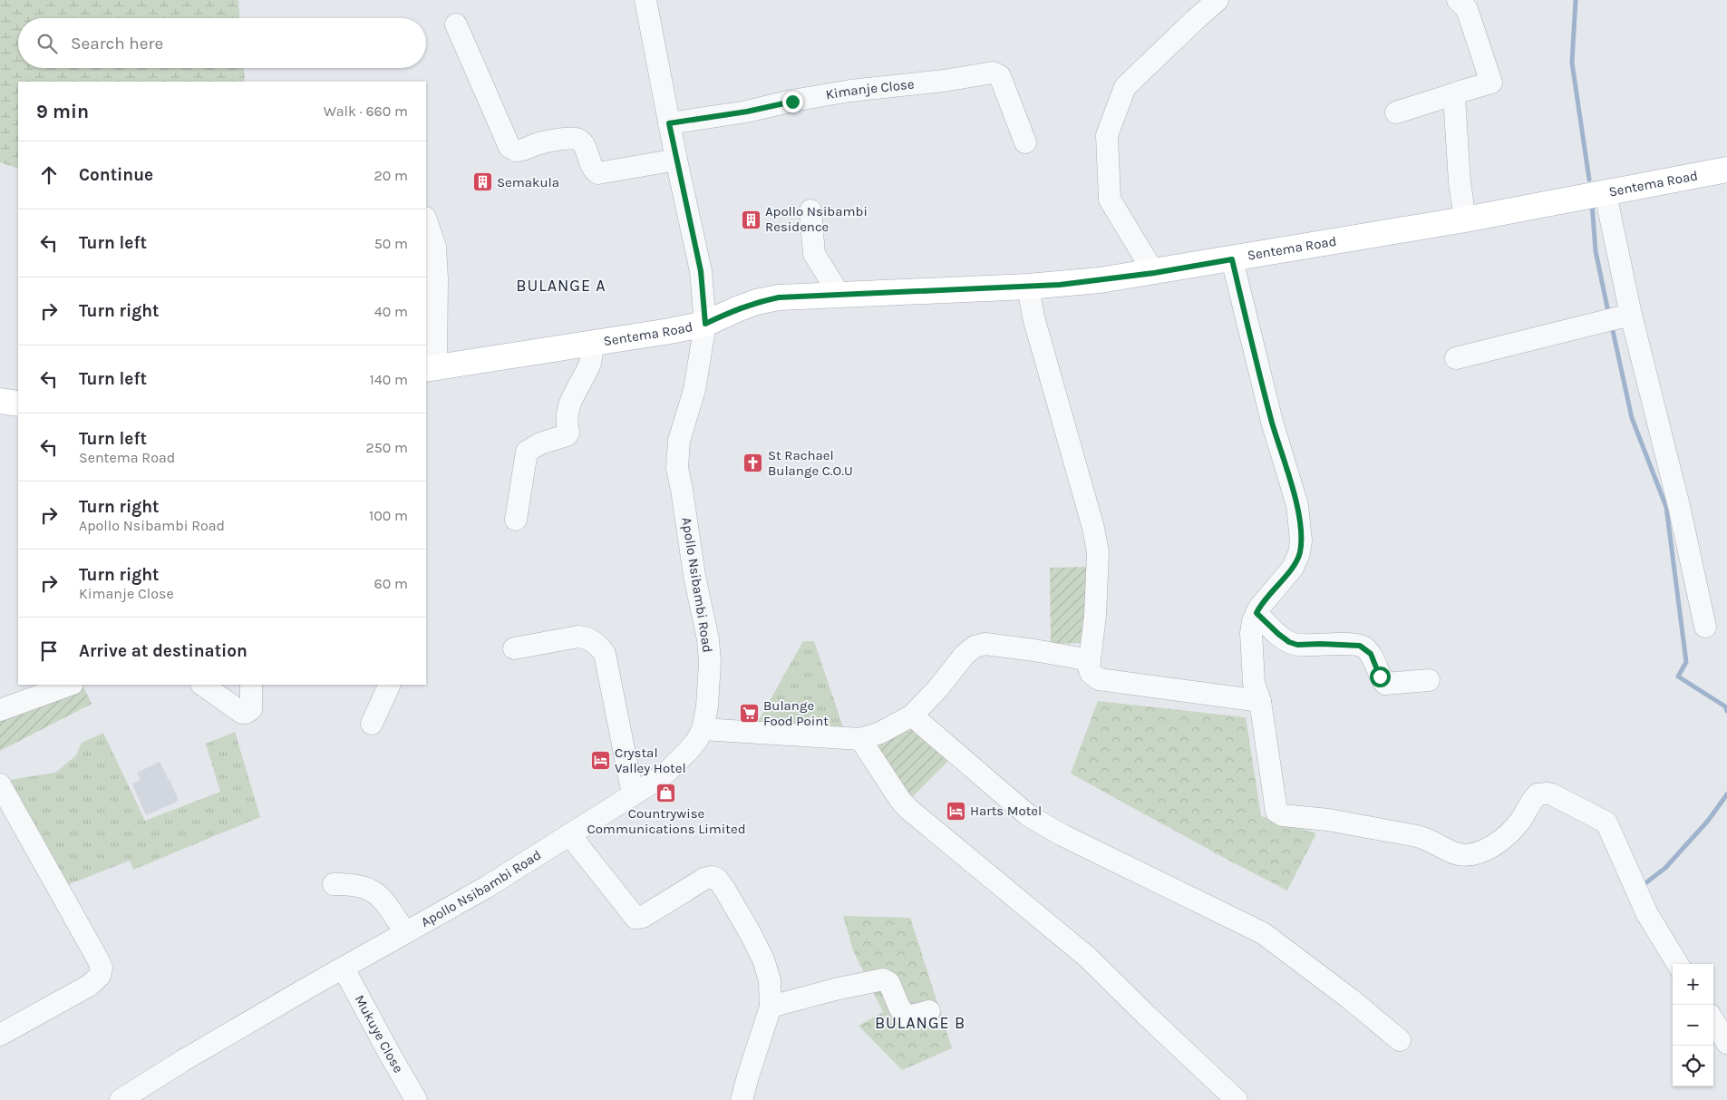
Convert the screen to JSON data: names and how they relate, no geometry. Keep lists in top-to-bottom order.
{
  "streets": {
    "main road": ["Sentema Road"],
    "street": ["Kimanje Close", "Apollo Nsibambi Road", "Mukuye Close"]
  },
  "crossings": [
    ["Kimanje Close", "Apollo Nsibambi Road"],
    ["Sentema Road", "Apollo Nsibambi Road"],
    ["Apollo Nsibambi Road", "Mukuye Close"]
  ],
  "districts": ["BULANGE A", "BULANGE B"],
  "places": {
    "building": ["Semakula", "Apollo Nsibambi Residence"],
    "church": ["St Rachael Bulange C.O.U"],
    "supermarket": ["Bulange Food Point"],
    "hotel": ["Crystal Valley Hotel", "Harts Motel"],
    "shop": ["Countrywise Communications Limited"]
  },
  "page": {
    "search": "Search here",
    "heading": ["9 min", "Walk · 660 m"],
    "list": [
      ["Continue", "20 m"],
      ["Turn left", "50 m"],
      ["Turn right", "40 m"],
      ["Turn left", "140 m"],
      ["Turn left", "Sentema Road", "250 m"],
      ["Turn right", "Apollo Nsibambi Road", "100 m"],
      ["Turn right", "Kimanje Close", "60 m"],
      "Arrive at destination"
    ],
    "map_buttons": ["+", "−"]
  }
}
